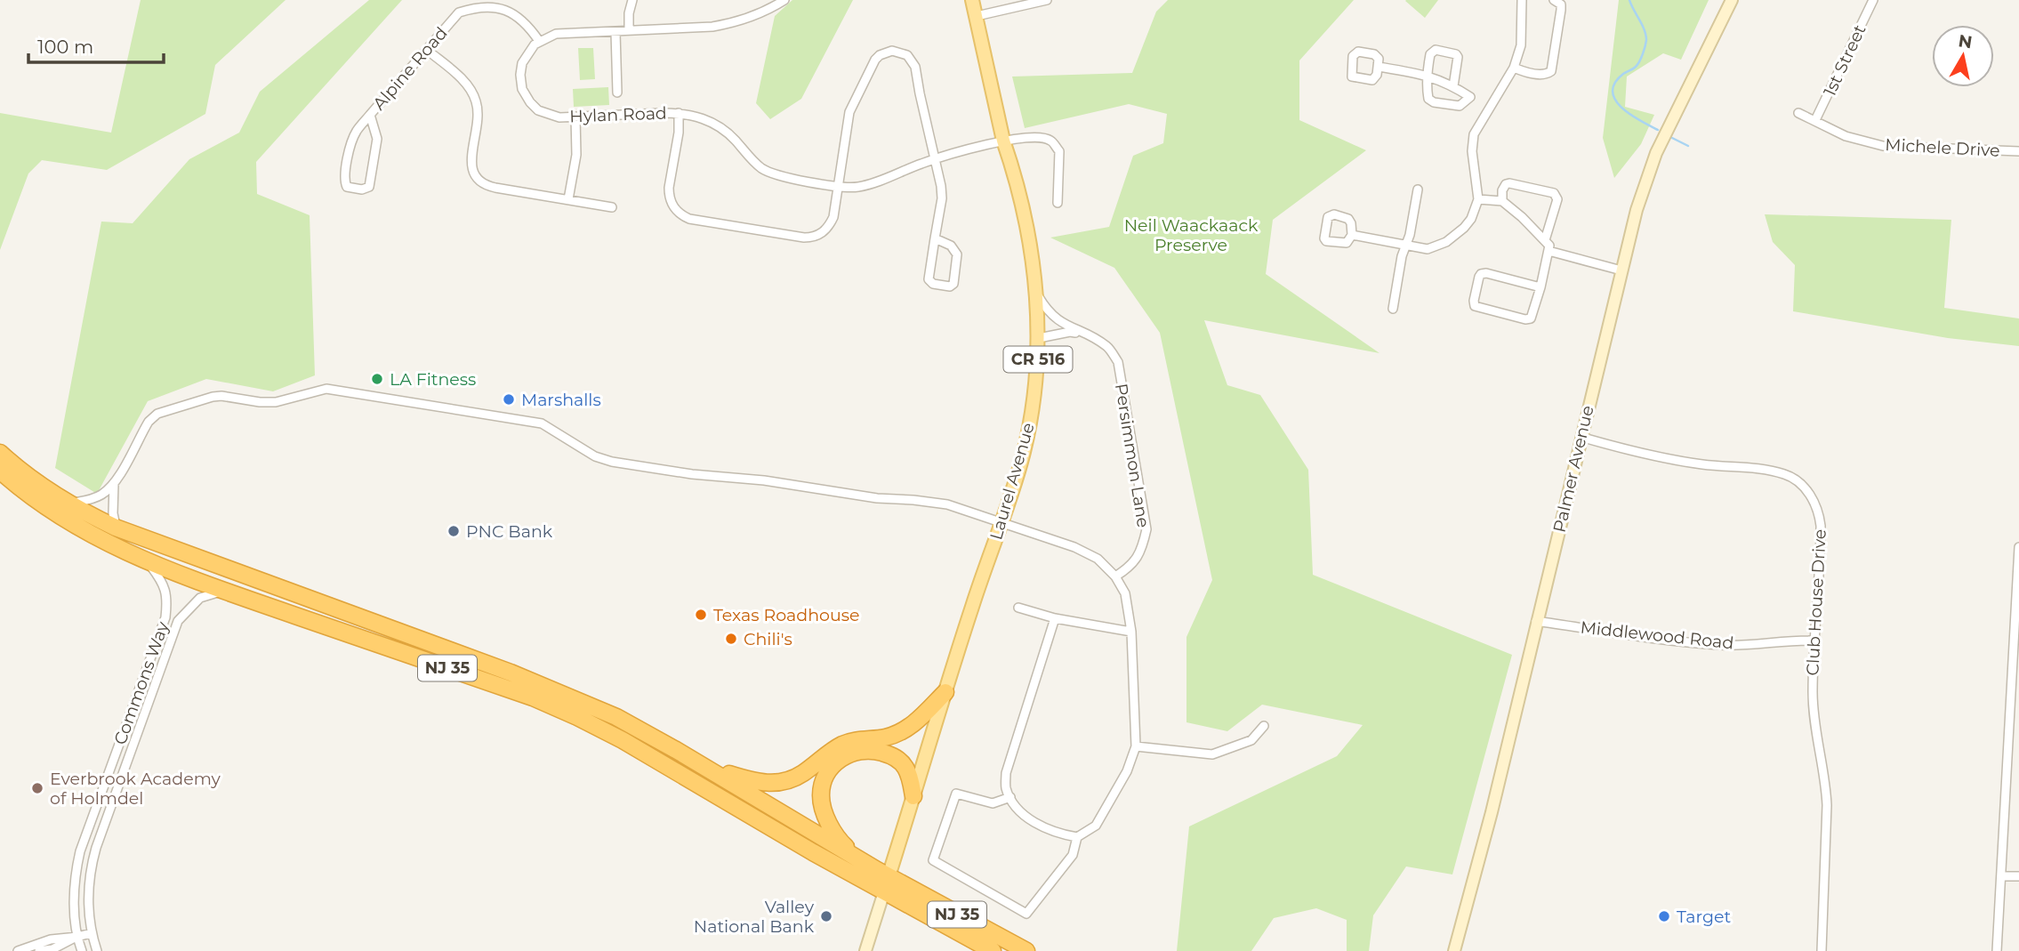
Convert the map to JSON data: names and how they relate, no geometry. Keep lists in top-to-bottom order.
{
  "streets": {
    "highway": ["NJ 35"],
    "main road": ["CR 516", "Laurel Avenue"],
    "street": [
      "1st Street",
      "Alpine Road",
      "Hylan Road",
      "Michele Drive",
      "Persimmon Lane",
      "Palmer Avenue",
      "Club House Drive",
      "Middlewood Road",
      "Commons Way"
    ]
  },
  "crossings": [
    ["1st Street", "Michele Drive"],
    ["Alpine Road", "Hylan Road"],
    ["Hylan Road", "Laurel Avenue"],
    ["Persimmon Lane", "Laurel Avenue"],
    ["Palmer Avenue", "Club House Drive"],
    ["Palmer Avenue", "Middlewood Road"],
    ["Laurel Avenue", "NJ 35"],
    ["Club House Drive", "Middlewood Road"],
    ["NJ 35", "Commons Way"]
  ],
  "parks": ["Neil Waackaack Preserve"],
  "places": [
    "LA Fitness",
    "Marshalls",
    "PNC Bank",
    "Texas Roadhouse",
    "Chili's",
    "Everbrook Academy of Holmdel",
    "Valley National Bank",
    "Target"
  ],
  "scale_bar": "100 m",
  "north": "top"
}
